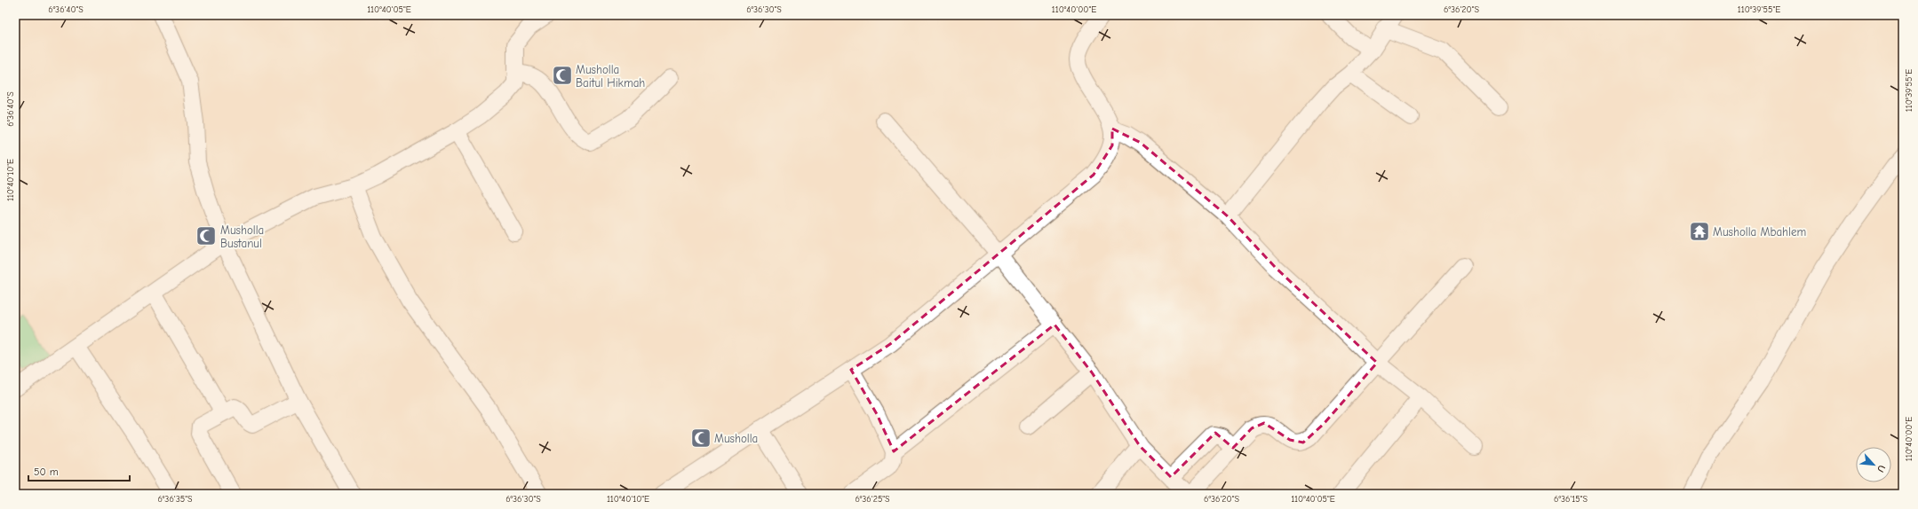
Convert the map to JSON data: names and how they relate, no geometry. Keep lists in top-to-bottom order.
{
  "places": {
    "mosque": ["Musholla Baitul Hikmah", "Musholla Bustanul", "Musholla"],
    "temple": ["Musholla Mbahlem"]
  },
  "scale_bar": "50 m",
  "north": "bottom right",
  "coordinates": [
    "6°36'40\"S",
    "110°40'05\"E",
    "6°36'30\"S",
    "110°40'00\"E",
    "6°36'20\"S",
    "110°39'55\"E",
    "110°40'10\"E",
    "6°36'35\"S",
    "6°36'25\"S",
    "6°36'15\"S"
  ]
}
